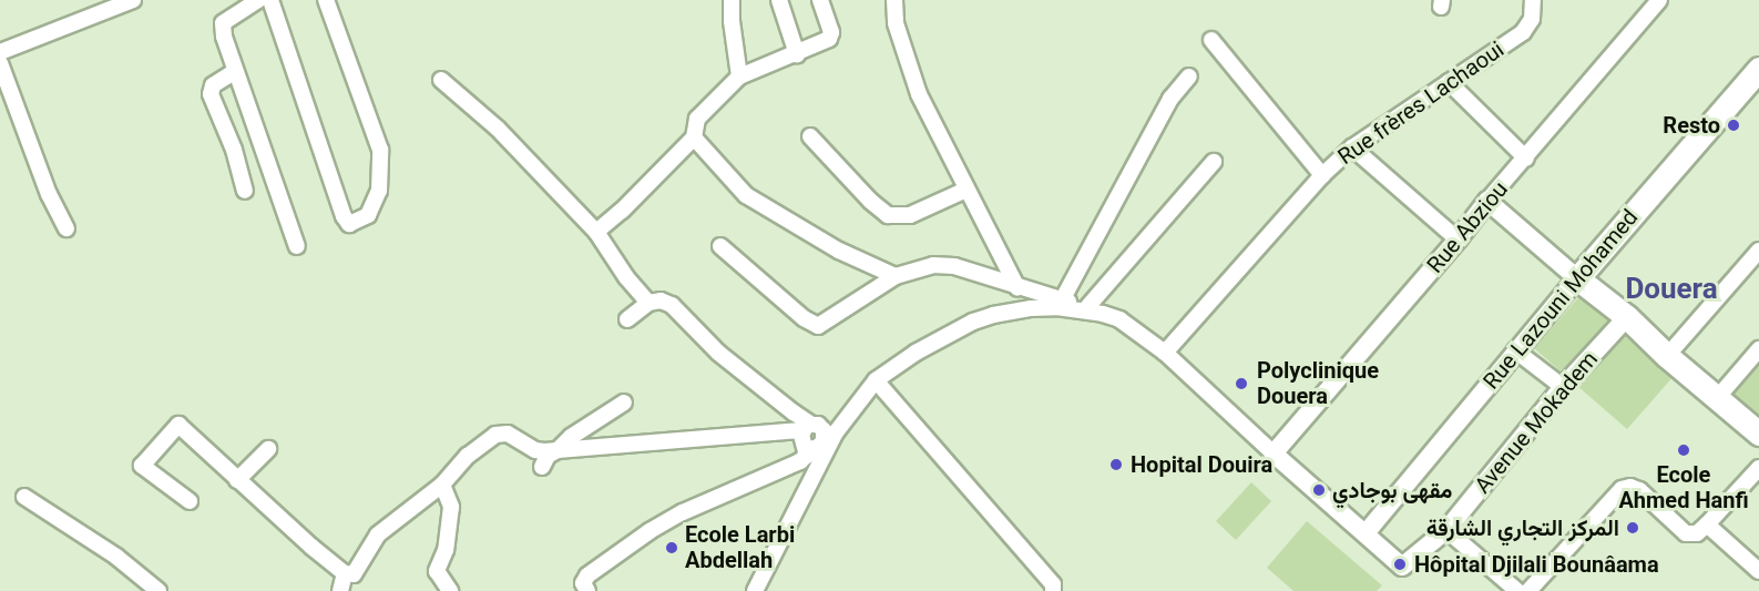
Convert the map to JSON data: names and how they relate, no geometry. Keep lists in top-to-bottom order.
{
  "streets": {
    "main road": ["Rue Lazouni Mohamed"],
    "street": ["Rue frères Lachaoui", "Rue Abziou", "Avenue Mokadem"]
  },
  "crossings": [
    ["Rue Lazouni Mohamed", "Avenue Mokadem"]
  ],
  "districts": ["Douera"],
  "places": [
    "Resto",
    "Polyclinique Douera",
    "Ecole Ahmed Hanfi",
    "Hopital Douira",
    "مقهى بوجادي",
    "المركز التجاري الشارقة",
    "Ecole Larbi Abdellah",
    "Hôpital Djilali Bounâama"
  ]
}
